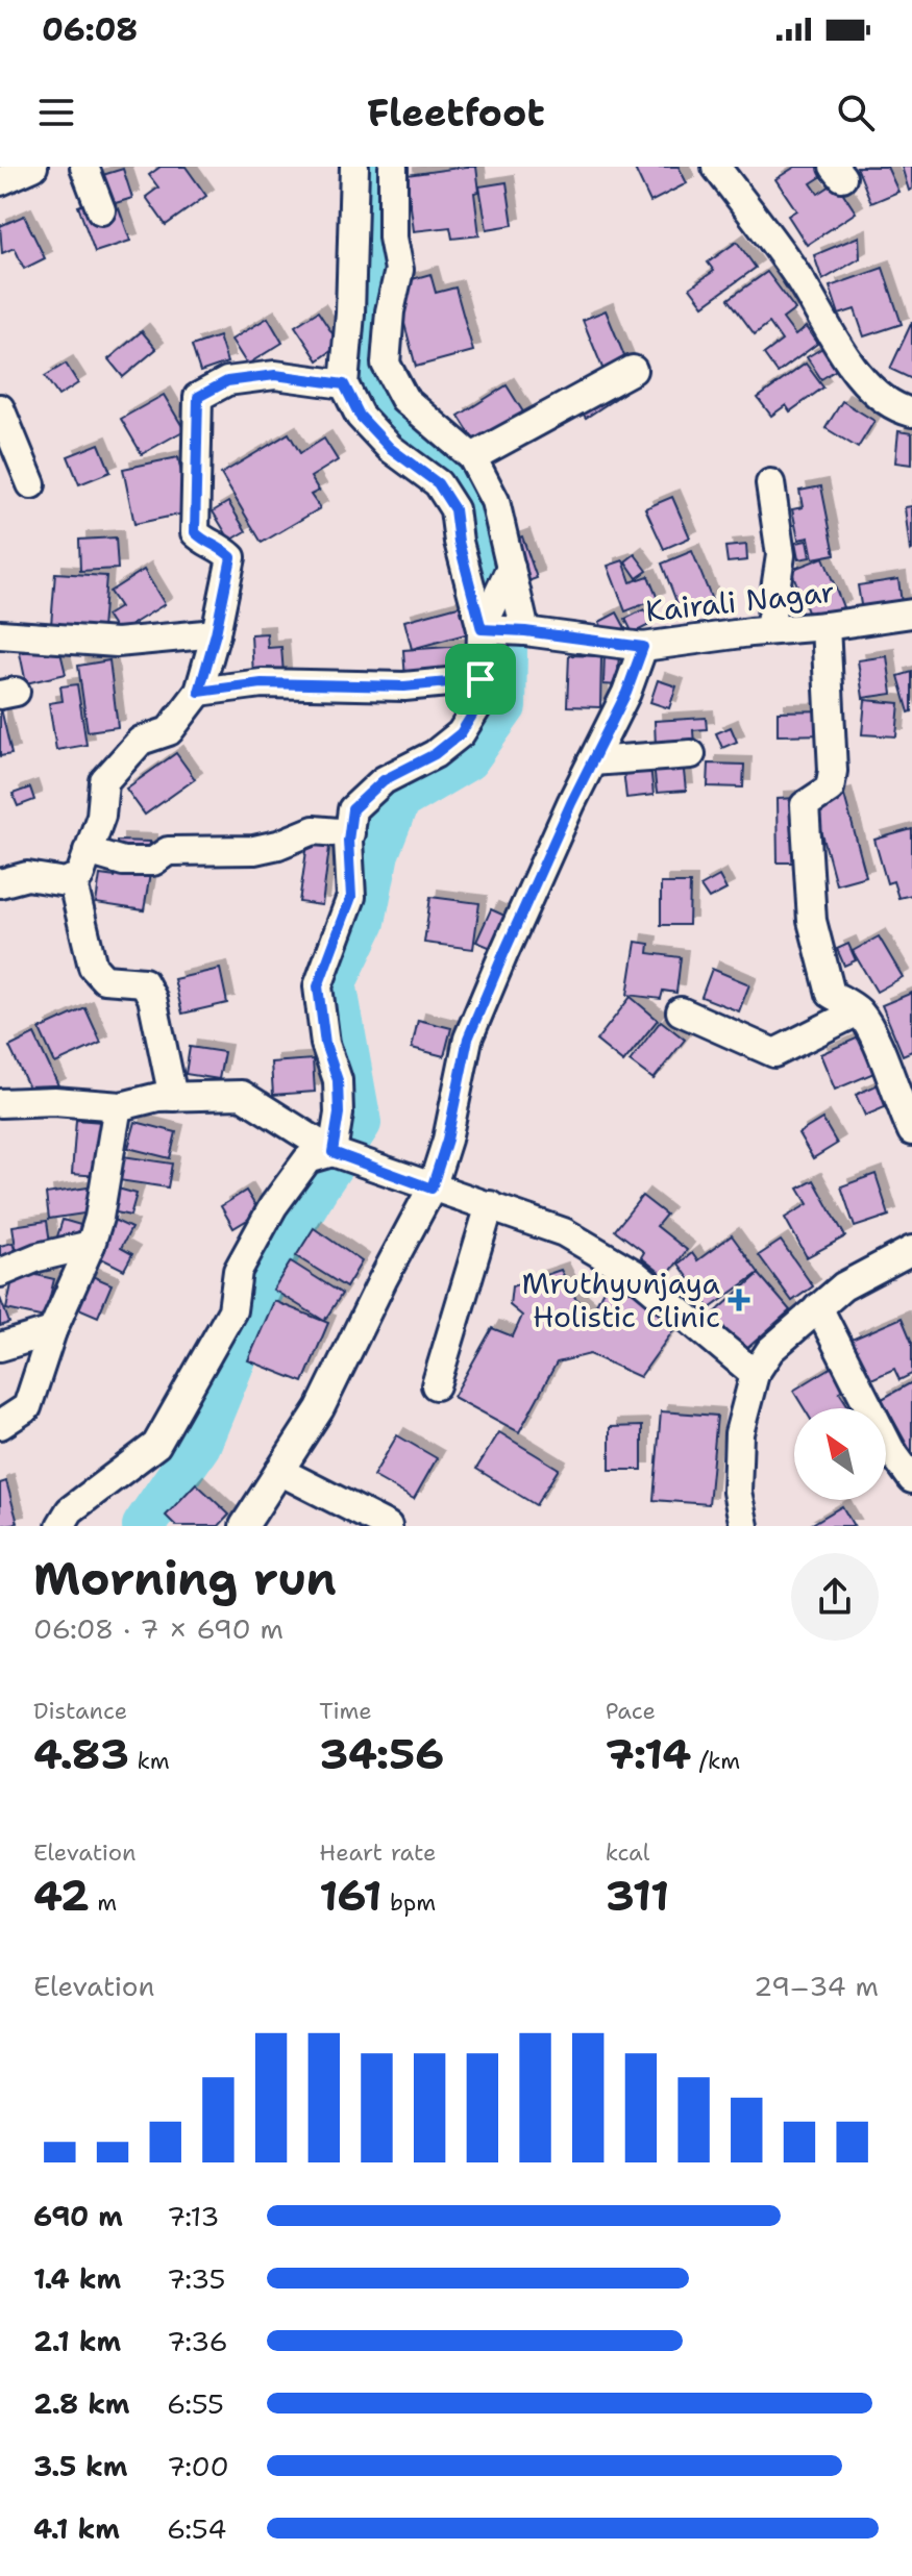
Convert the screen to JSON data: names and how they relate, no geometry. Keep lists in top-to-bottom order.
{
  "streets": {
    "street": ["Kairali Nagar"]
  },
  "places": {
    "health": ["Mruthyunjaya Holistic Clinic"]
  },
  "north": "top left",
  "page": {
    "status": "06:08",
    "header": "Fleetfoot",
    "heading": ["Morning run", "06:08 · 7 × 690 m"],
    "stats": [
      ["Distance", "4.83 km"],
      ["Time", "34:56"],
      ["Pace", "7:14 /km"],
      ["Elevation", "42 m"],
      ["Heart rate", "161 bpm"],
      ["kcal", "311"]
    ],
    "chart": ["Elevation", "29–34 m"],
    "list": [
      {
        "name": "690 m",
        "note": "7:13"
      },
      {
        "name": "1.4 km",
        "note": "7:35"
      },
      {
        "name": "2.1 km",
        "note": "7:36"
      },
      {
        "name": "2.8 km",
        "note": "6:55"
      },
      {
        "name": "3.5 km",
        "note": "7:00"
      },
      {
        "name": "4.1 km",
        "note": "6:54"
      }
    ]
  }
}
